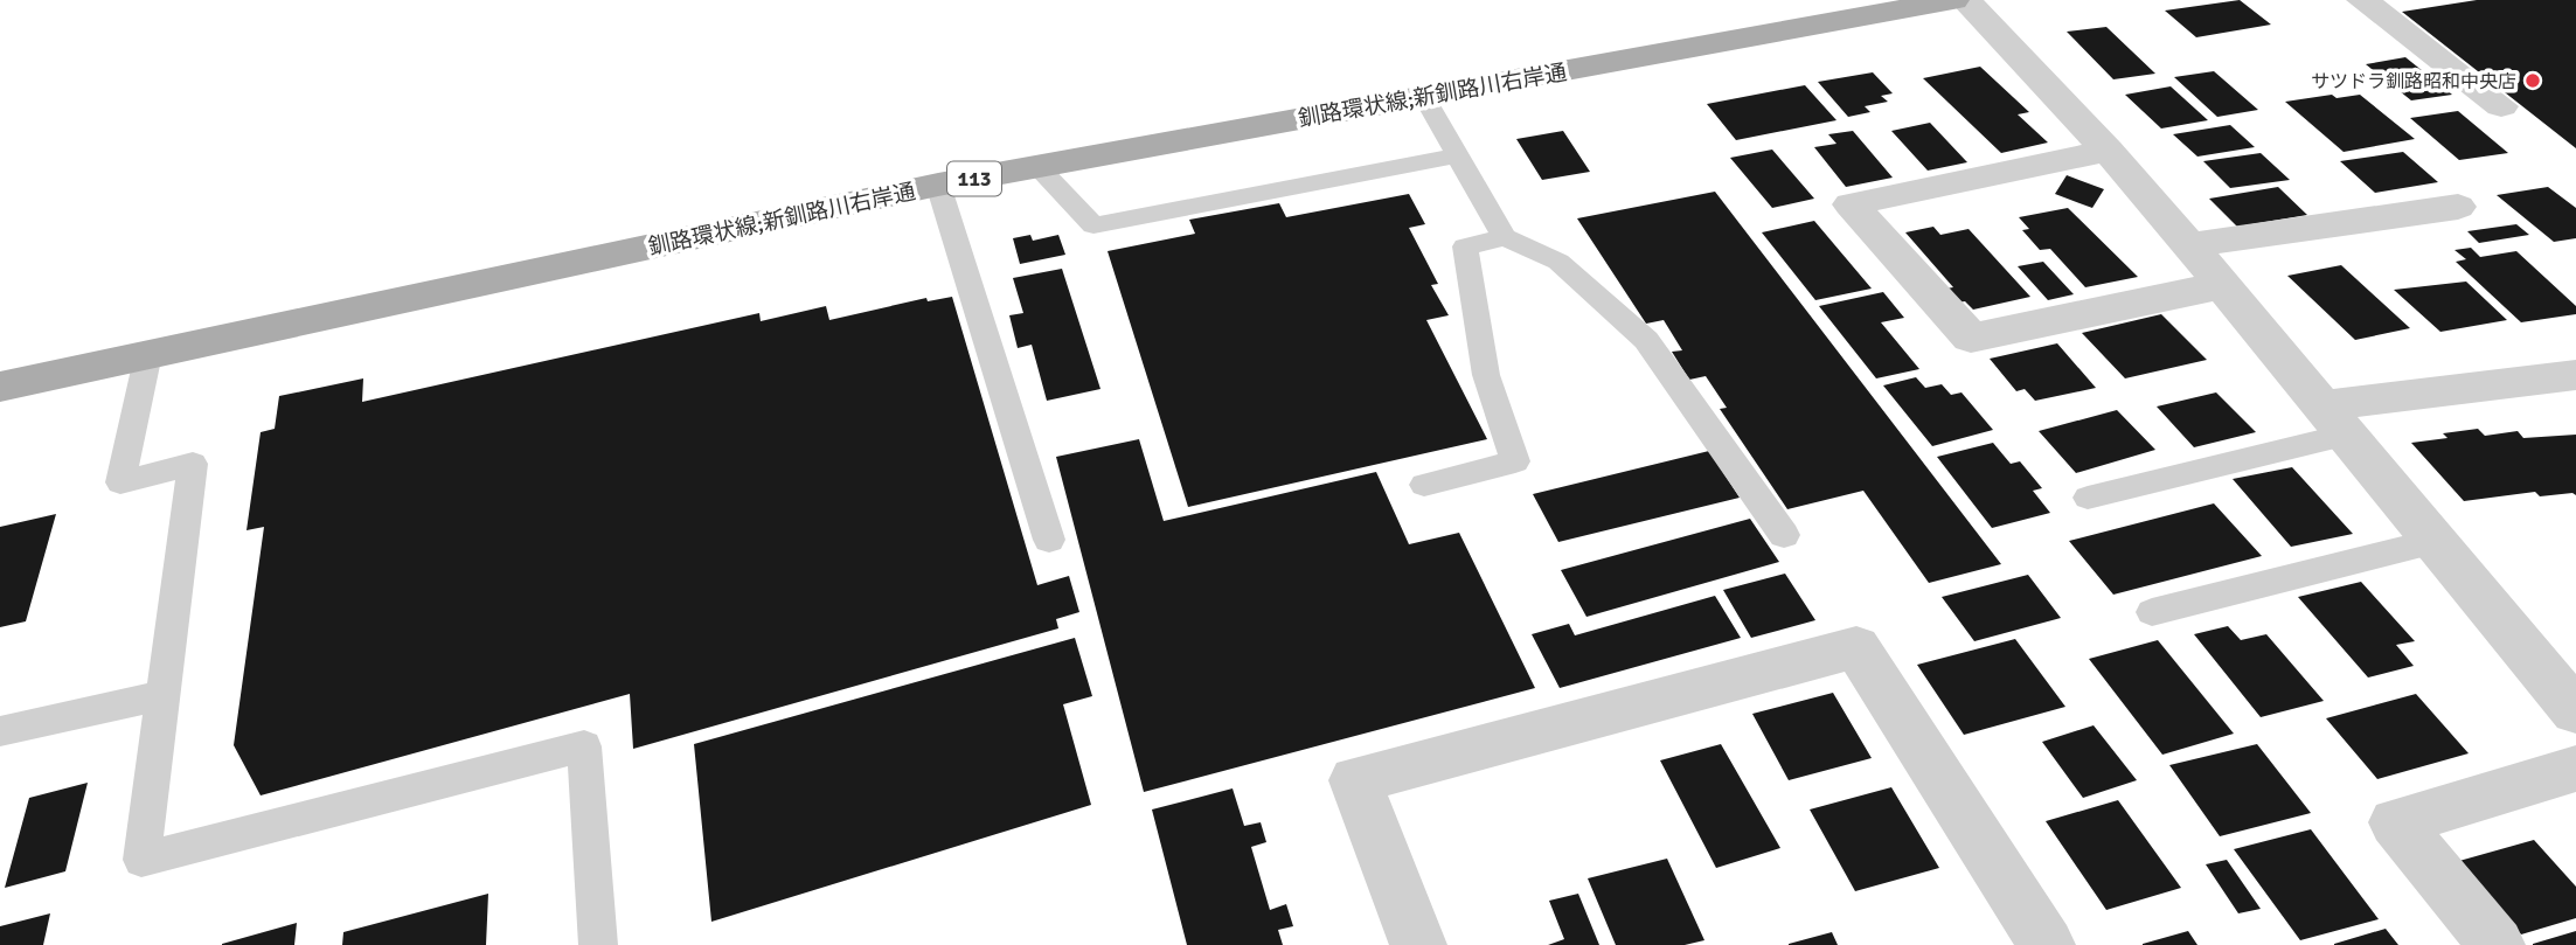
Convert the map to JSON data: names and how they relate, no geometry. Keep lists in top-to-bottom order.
{
  "streets": {
    "main road": ["釧路環状線;新釧路川右岸通", "113"]
  },
  "places": ["サツドラ釧路昭和中央店"]
}
